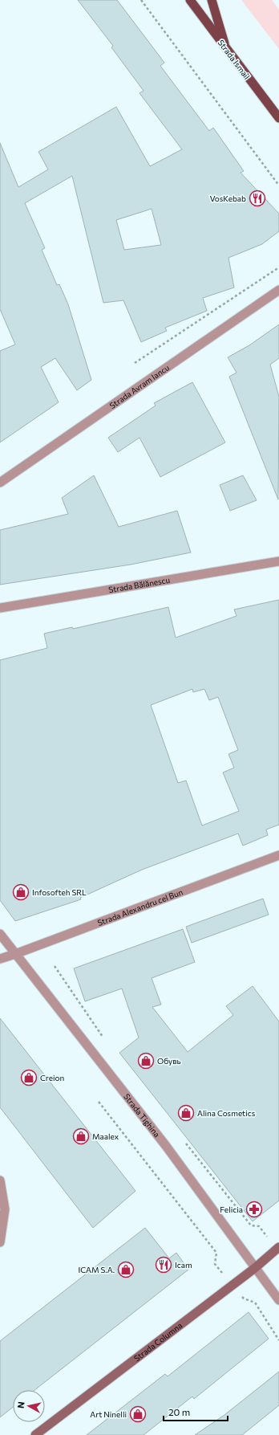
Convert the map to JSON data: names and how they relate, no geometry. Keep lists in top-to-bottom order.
{
  "streets": {
    "main road": ["Strada Ismail", "Strada Columna"],
    "street": [
      "Strada Avram Iancu",
      "Strada Bălănescu",
      "Strada Alexandru cel Bun",
      "Strada Tighina"
    ]
  },
  "crossings": [
    ["Strada Alexandru cel Bun", "Strada Tighina"],
    ["Strada Tighina", "Strada Columna"]
  ],
  "places": {
    "restaurant": ["VosKebab", "Icam"],
    "shop": [
      "Infosofteh SRL",
      "Обувь",
      "Creion",
      "Alina Cosmetics",
      "Maalex",
      "ICAM S.A.",
      "Art Ninelli"
    ],
    "pharmacy": ["Felicia"]
  },
  "scale_bar": "20 m",
  "north": "left"
}
